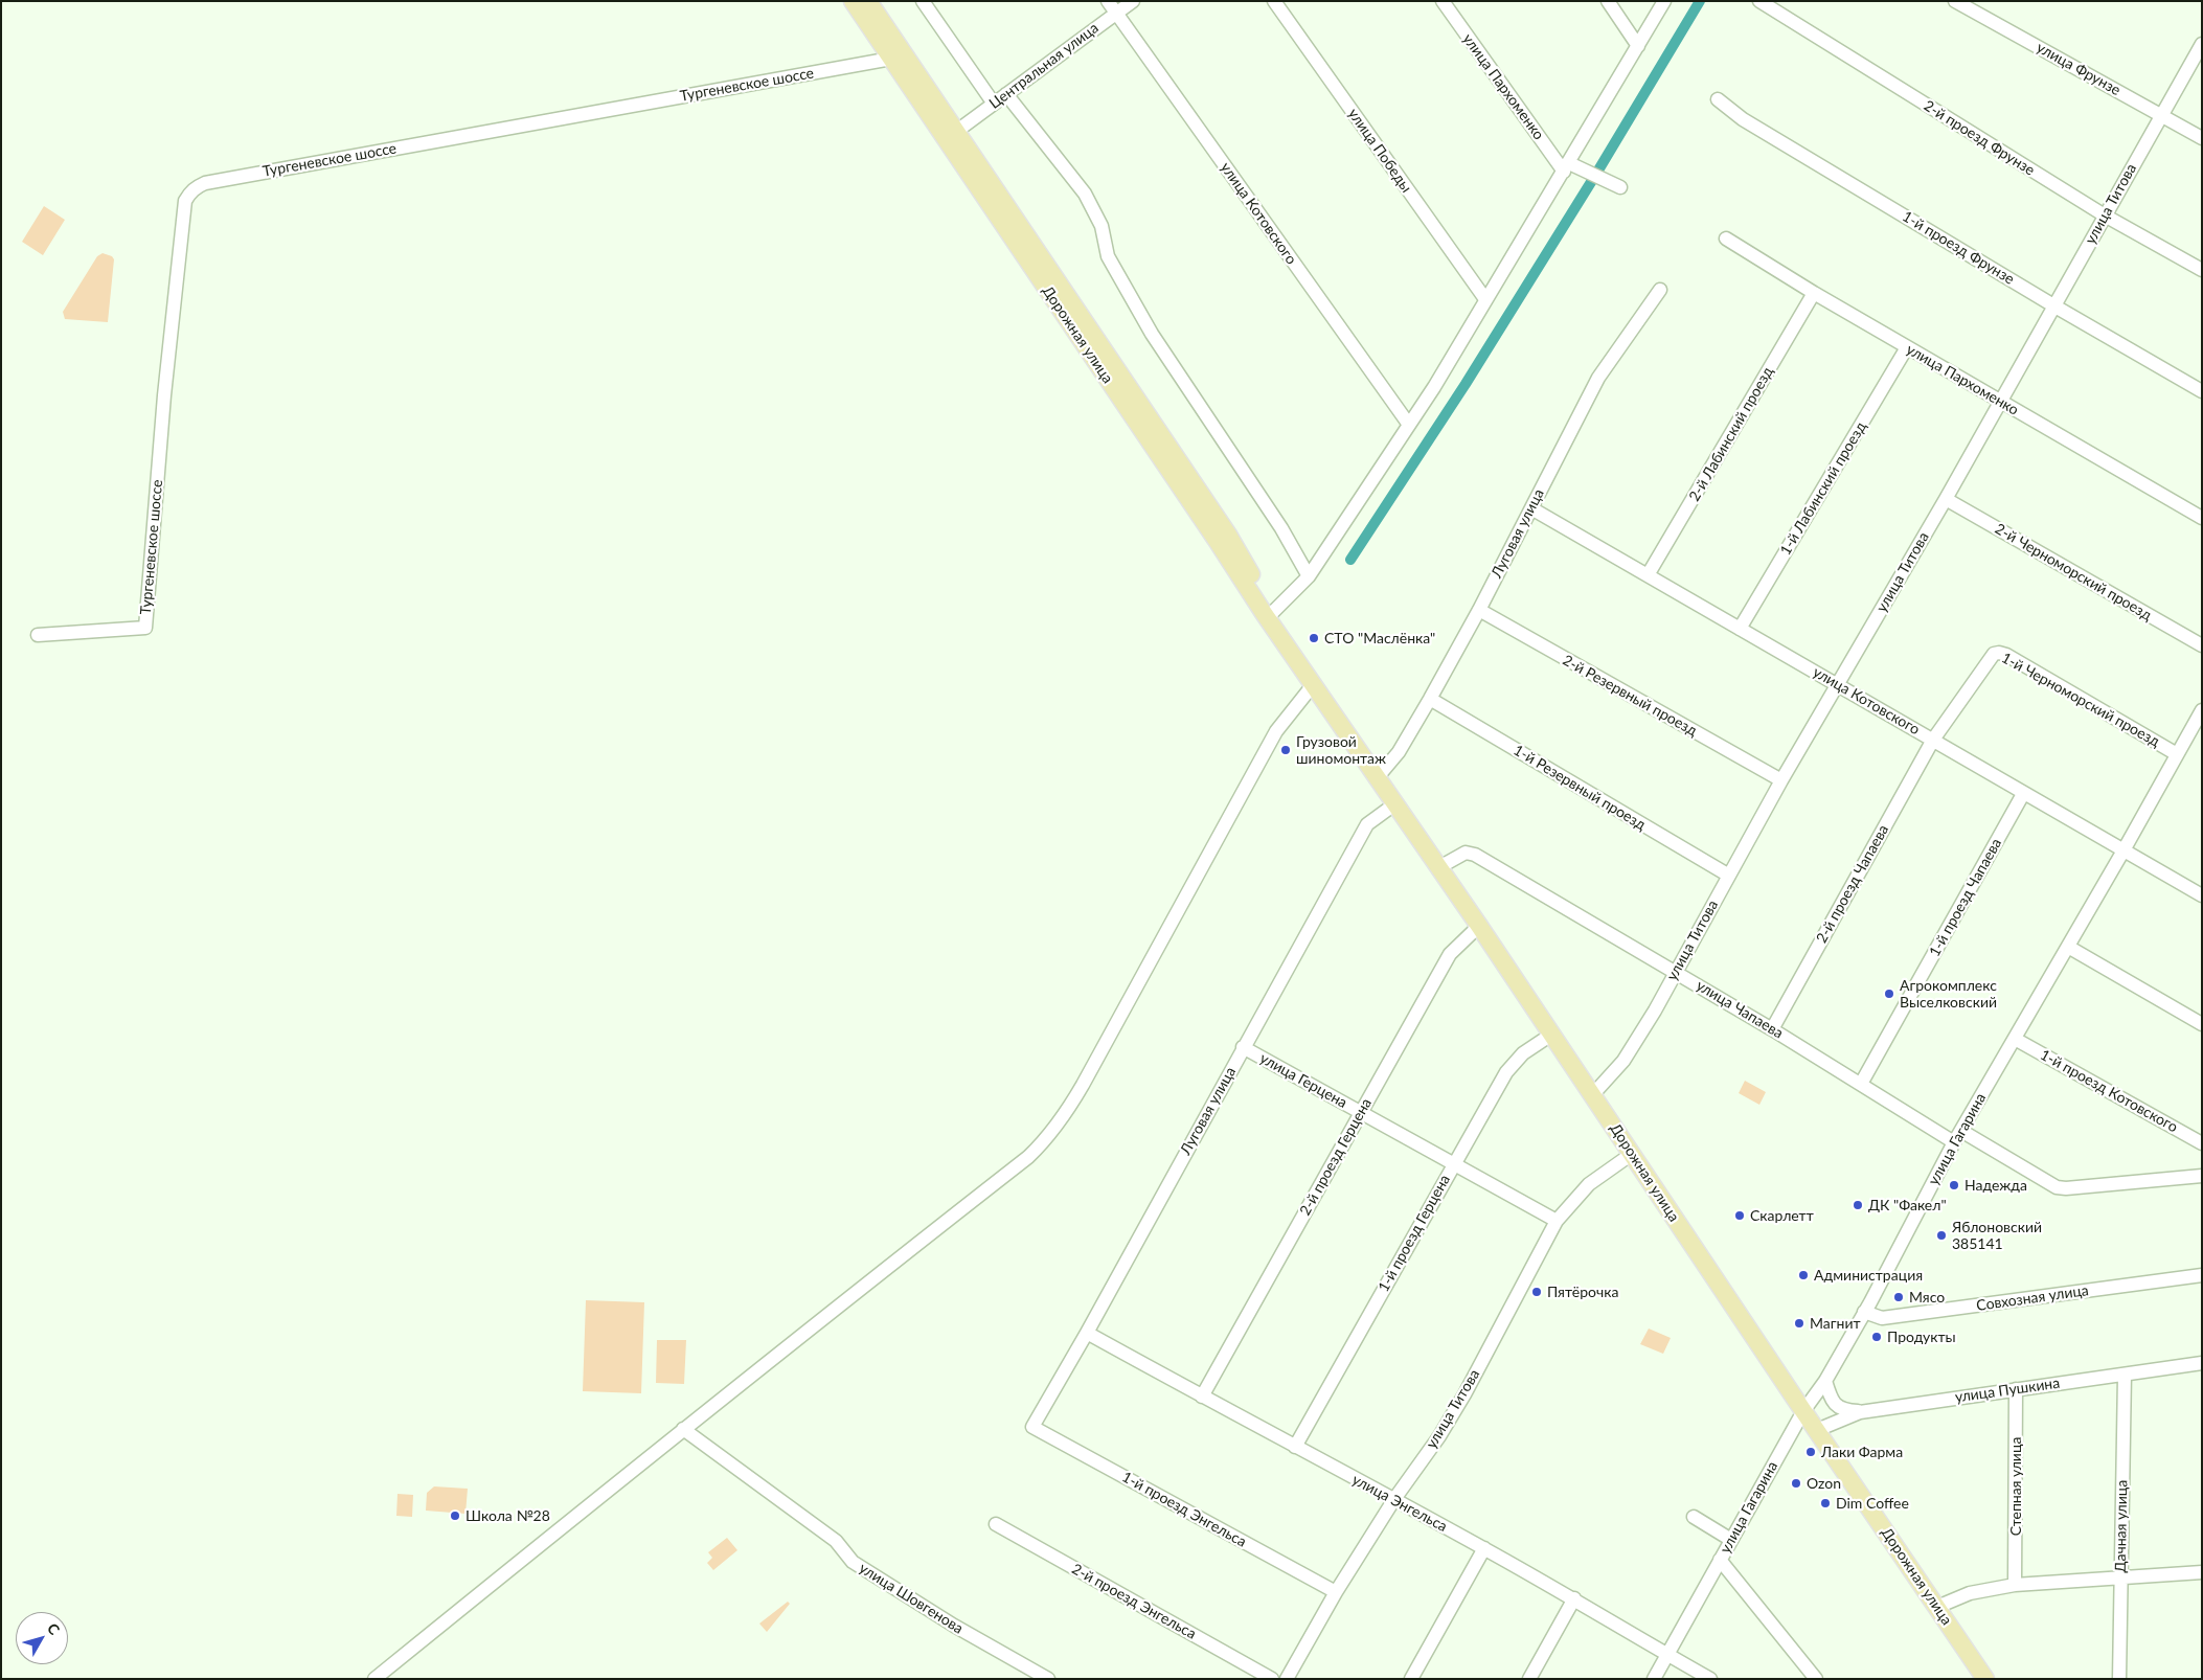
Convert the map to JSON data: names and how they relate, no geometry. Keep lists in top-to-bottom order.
{
  "streets": {
    "main road": ["Дорожная улица"],
    "street": [
      "Центральная улица",
      "улица Фрунзе",
      "Тургеневское шоссе",
      "улица Пархоменко",
      "2-й проезд Фрунзе",
      "улица Победы",
      "улица Титова",
      "улица Котовского",
      "1-й проезд Фрунзе",
      "2-й Лабинский проезд",
      "1-й Лабинский проезд",
      "Луговая улица",
      "2-й Черноморский проезд",
      "2-й Резервный проезд",
      "1-й Черноморский проезд",
      "1-й Резервный проезд",
      "2-й проезд Чапаева",
      "1-й проезд Чапаева",
      "улица Чапаева",
      "улица Герцена",
      "1-й проезд Котовского",
      "улица Гагарина",
      "2-й проезд Герцена",
      "1-й проезд Герцена",
      "Совхозная улица",
      "улица Пушкина",
      "Степная улица",
      "улица Энгельса",
      "1-й проезд Энгельса",
      "Дачная улица",
      "улица Шовгенова",
      "2-й проезд Энгельса"
    ]
  },
  "crossings": [
    ["Центральная улица", "улица Котовского"],
    ["Центральная улица", "Дорожная улица"],
    ["улица Фрунзе", "улица Титова"],
    ["Тургеневское шоссе", "Дорожная улица"],
    ["улица Пархоменко", "улица Титова"],
    ["улица Пархоменко", "2-й Лабинский проезд"],
    ["улица Пархоменко", "1-й Лабинский проезд"],
    ["2-й проезд Фрунзе", "улица Титова"],
    ["улица Титова", "улица Котовского"],
    ["улица Титова", "1-й проезд Фрунзе"],
    ["улица Титова", "Дорожная улица"],
    ["улица Титова", "2-й Черноморский проезд"],
    ["улица Титова", "2-й Резервный проезд"],
    ["улица Титова", "1-й Резервный проезд"],
    ["улица Титова", "улица Чапаева"],
    ["улица Титова", "улица Герцена"],
    ["улица Титова", "улица Энгельса"],
    ["улица Титова", "1-й проезд Энгельса"],
    ["улица Котовского", "2-й Лабинский проезд"],
    ["улица Котовского", "1-й Лабинский проезд"],
    ["улица Котовского", "Луговая улица"],
    ["улица Котовского", "1-й Черноморский проезд"],
    ["улица Котовского", "2-й проезд Чапаева"],
    ["улица Котовского", "1-й проезд Чапаева"],
    ["улица Котовского", "улица Гагарина"],
    ["Дорожная улица", "Луговая улица"],
    ["Дорожная улица", "улица Чапаева"],
    ["Дорожная улица", "улица Гагарина"],
    ["Дорожная улица", "2-й проезд Герцена"],
    ["Дорожная улица", "1-й проезд Герцена"],
    ["Дорожная улица", "улица Пушкина"],
    ["Луговая улица", "2-й Резервный проезд"],
    ["Луговая улица", "1-й Резервный проезд"],
    ["Луговая улица", "улица Герцена"],
    ["Луговая улица", "улица Энгельса"],
    ["Луговая улица", "1-й проезд Энгельса"],
    ["1-й Черноморский проезд", "2-й проезд Чапаева"],
    ["1-й Черноморский проезд", "улица Гагарина"],
    ["2-й проезд Чапаева", "улица Чапаева"],
    ["1-й проезд Чапаева", "улица Чапаева"],
    ["улица Чапаева", "улица Гагарина"],
    ["улица Герцена", "2-й проезд Герцена"],
    ["улица Герцена", "1-й проезд Герцена"],
    ["1-й проезд Котовского", "улица Гагарина"],
    ["улица Гагарина", "Совхозная улица"],
    ["улица Гагарина", "улица Энгельса"],
    ["2-й проезд Герцена", "улица Энгельса"],
    ["1-й проезд Герцена", "улица Энгельса"],
    ["улица Пушкина", "Степная улица"],
    ["улица Пушкина", "Дачная улица"]
  ],
  "places": [
    "СТО \"Маслёнка\"",
    "Грузовой шиномонтаж",
    "Агрокомплекс Выселковский",
    "Надежда",
    "ДК \"Факел\"",
    "Скарлетт",
    "Яблоновский 385141",
    "Администрация",
    "Пятёрочка",
    "Мясо",
    "Магнит",
    "Продукты",
    "Лаки Фарма",
    "Ozon",
    "Dim Coffee",
    "Школа №28"
  ],
  "north": "top right"
}
